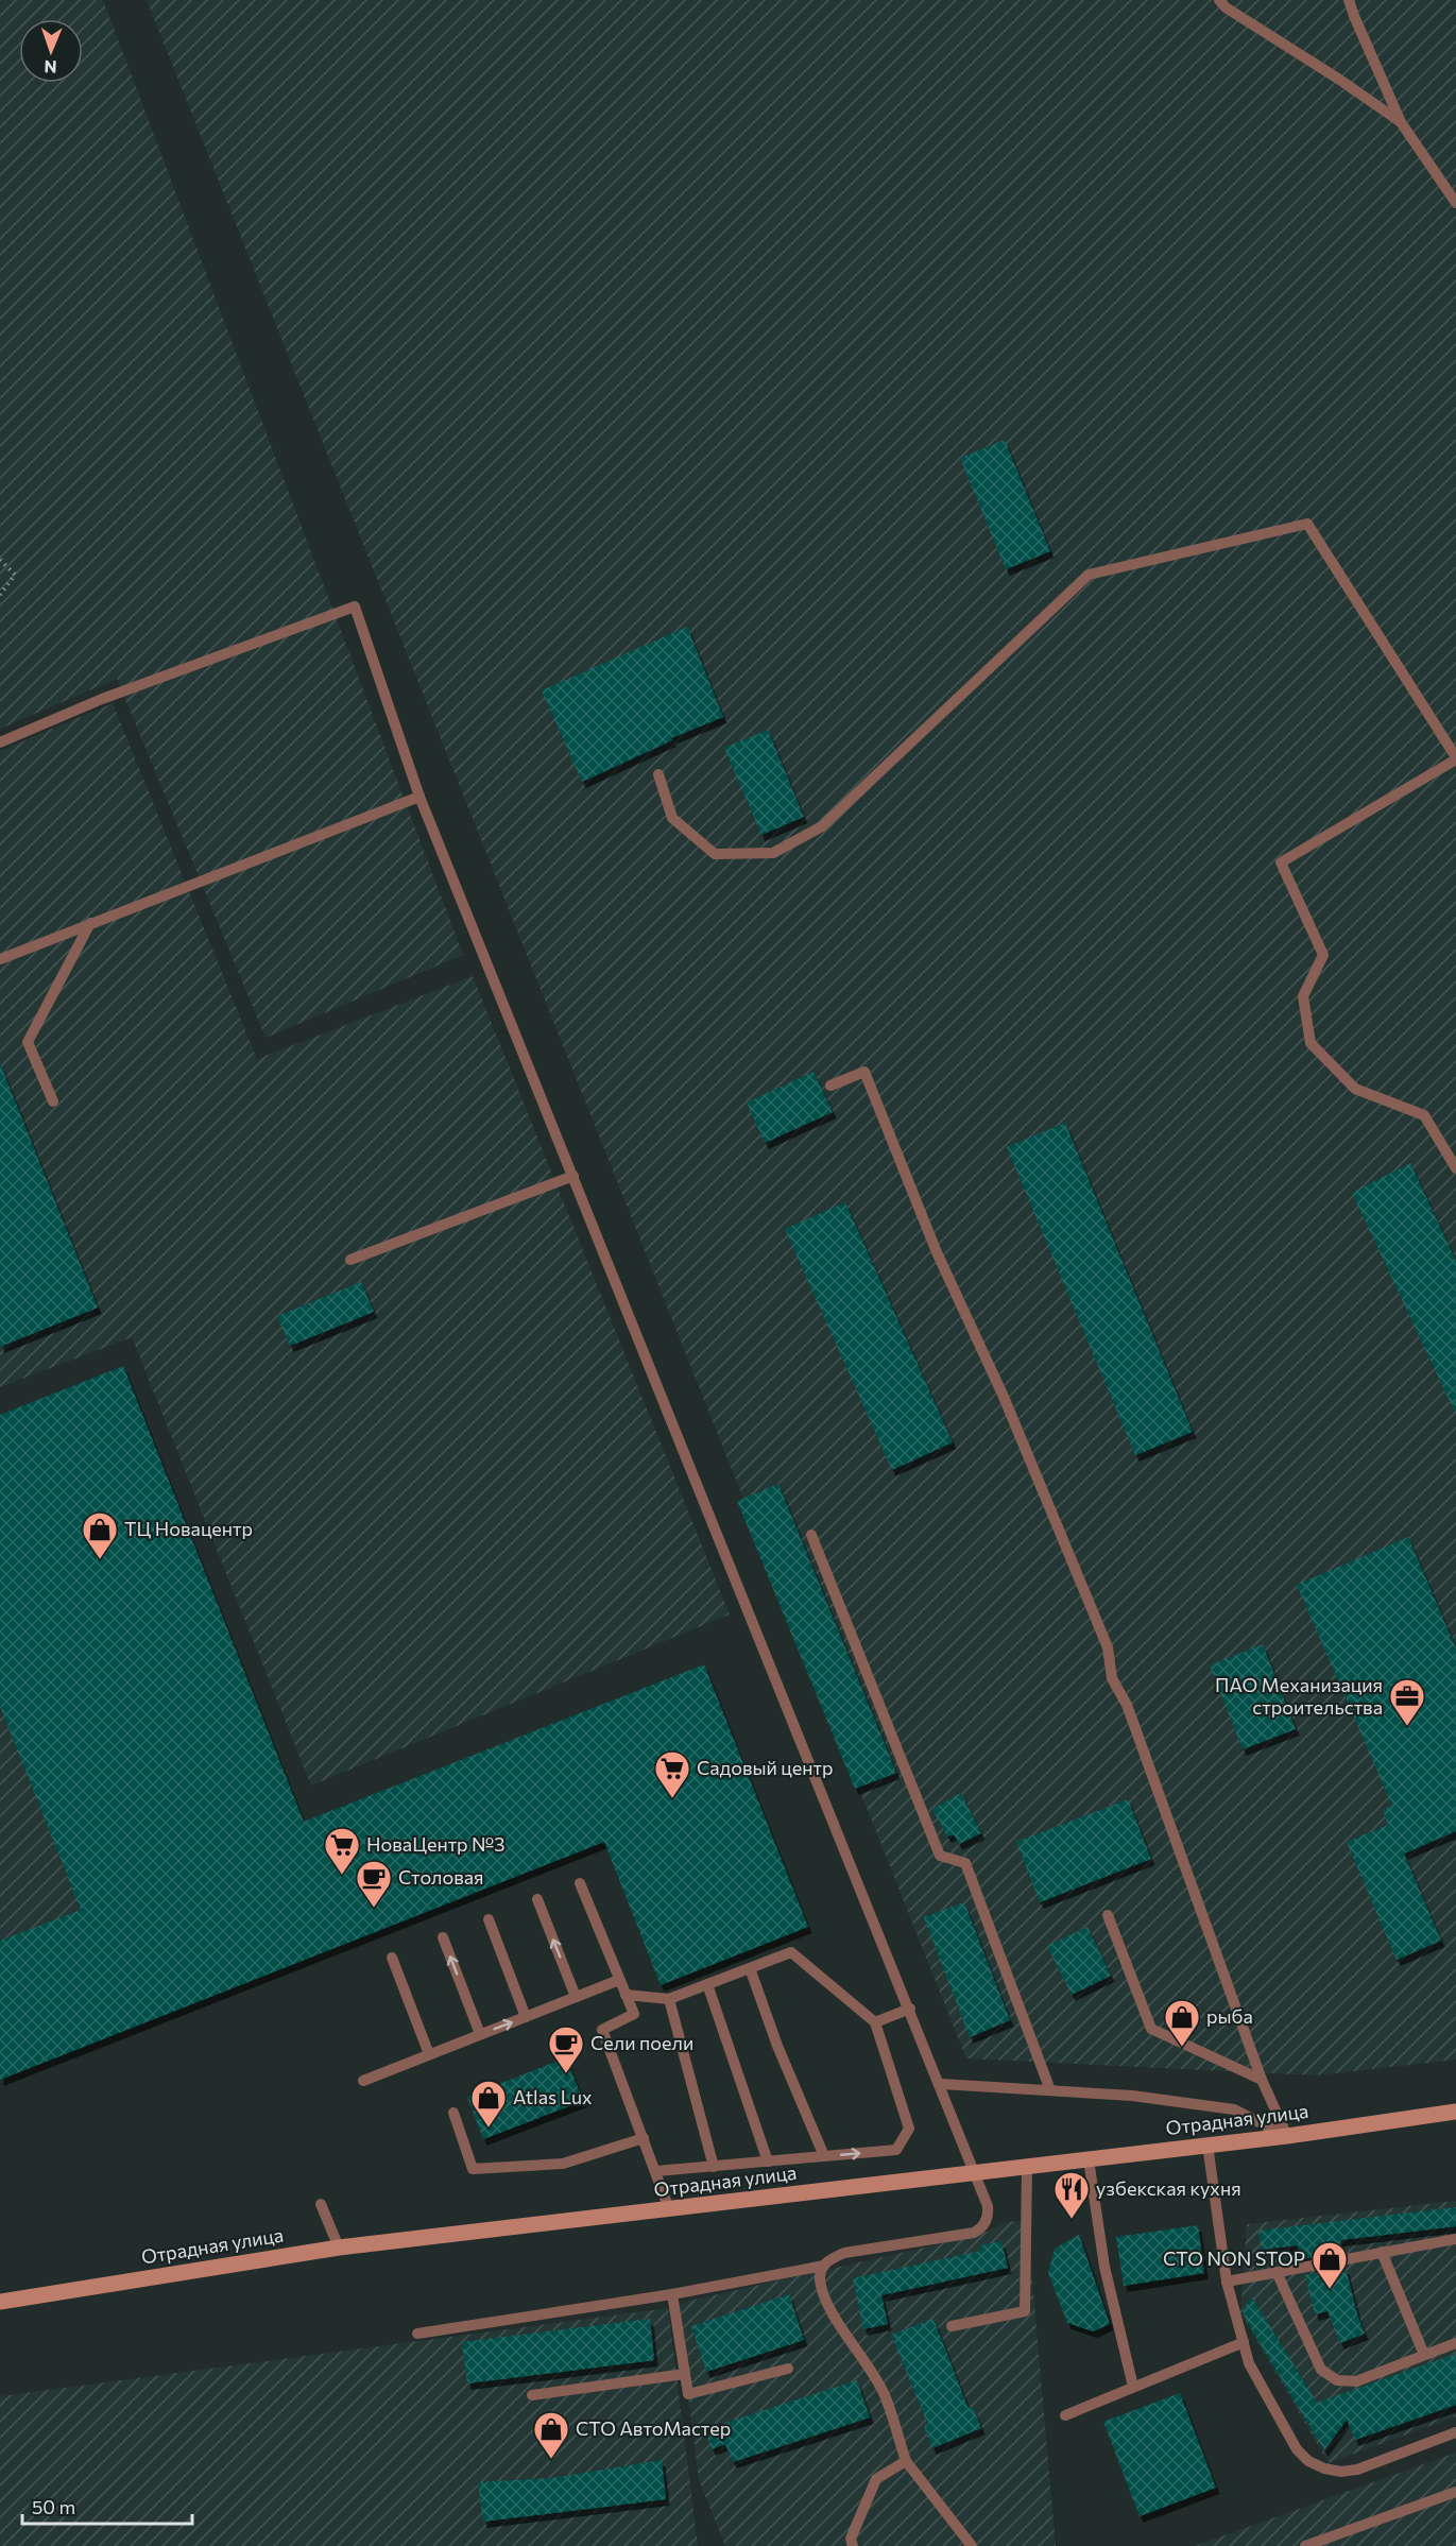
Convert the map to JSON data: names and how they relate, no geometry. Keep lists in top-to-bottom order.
{
  "streets": {
    "main road": ["Отрадная улица"]
  },
  "places": {
    "shop": [
      "ТЦ Новацентр",
      "рыба",
      "Atlas Lux",
      "СТО NON STOP",
      "СТО АвтоМастер"
    ],
    "office": ["ПАО Механизация строительства"],
    "supermarket": ["Садовый центр", "НоваЦентр №3"],
    "cafe": ["Столовая", "Сели поели"],
    "restaurant": ["узбекская кухня"]
  },
  "scale_bar": "50 m",
  "north": "bottom"
}
